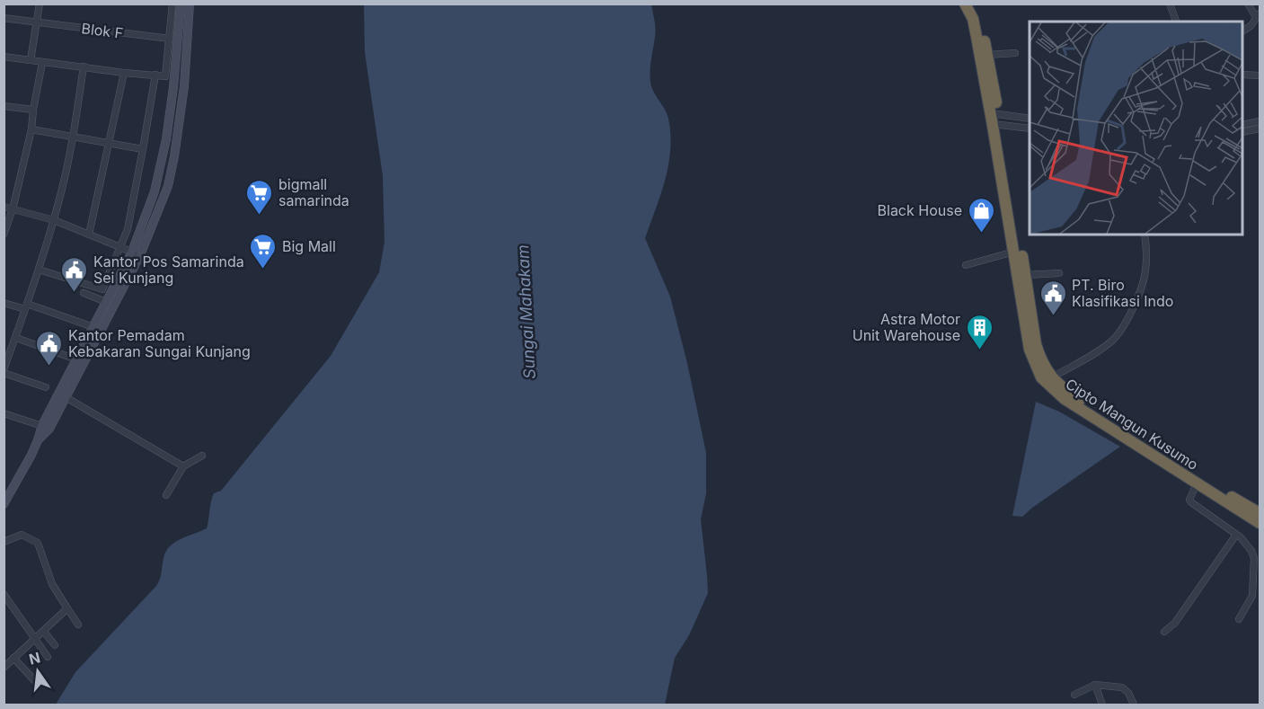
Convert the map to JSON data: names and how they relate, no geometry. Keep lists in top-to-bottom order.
{
  "streets": {
    "highway": ["Cipto Mangun Kusumo"],
    "street": ["Blok F"]
  },
  "water": ["Sungai Mahakam"],
  "places": {
    "supermarket": ["bigmall samarinda", "Big Mall"],
    "shop": ["Black House"],
    "public building": ["Kantor Pos Samarinda Sei Kunjang", "PT. Biro Klasifikasi Indo", "Kantor Pemadam Kebakaran Sungai Kunjang"],
    "building": ["Astra Motor Unit Warehouse"]
  },
  "north": "top"
}
